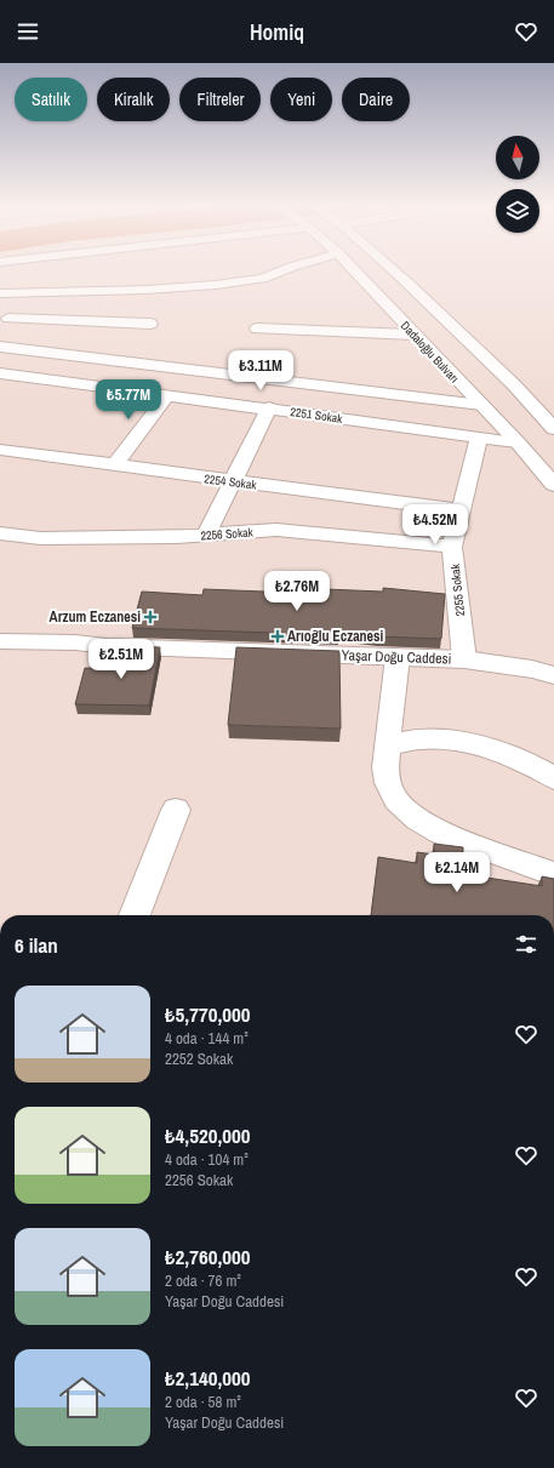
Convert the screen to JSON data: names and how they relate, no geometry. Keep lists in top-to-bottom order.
{
  "streets": {
    "street": [
      "Dadaloğlu Bulvarı",
      "2251 Sokak",
      "2254 Sokak",
      "2256 Sokak",
      "2255 Sokak",
      "Yaşar Doğu Caddesi"
    ]
  },
  "crossings": [
    ["Dadaloğlu Bulvarı", "2251 Sokak"],
    ["2251 Sokak", "2255 Sokak"],
    ["2254 Sokak", "2255 Sokak"],
    ["2256 Sokak", "2255 Sokak"],
    ["2255 Sokak", "Yaşar Doğu Caddesi"]
  ],
  "places": {
    "health": ["Arzum Eczanesi", "Arıoğlu Eczanesi"]
  },
  "north": "top",
  "page": {
    "header": "Homiq",
    "chip": [
      "Satılık",
      "Kiralık",
      "Filtreler",
      "Yeni",
      "Daire"
    ],
    "price": [
      "₺3.11M",
      "₺5.77M",
      "₺4.52M",
      "₺2.76M",
      "₺2.51M",
      "₺2.14M"
    ],
    "heading": "6 ilan",
    "list": [
      {
        "name": "₺5,770,000",
        "note": "4 oda · 144 m² · 2252 Sokak"
      },
      {
        "name": "₺4,520,000",
        "note": "4 oda · 104 m² · 2256 Sokak"
      },
      {
        "name": "₺2,760,000",
        "note": "2 oda · 76 m² · Yaşar Doğu Caddesi"
      },
      {
        "name": "₺2,140,000",
        "note": "2 oda · 58 m² · Yaşar Doğu Caddesi"
      }
    ]
  }
}
